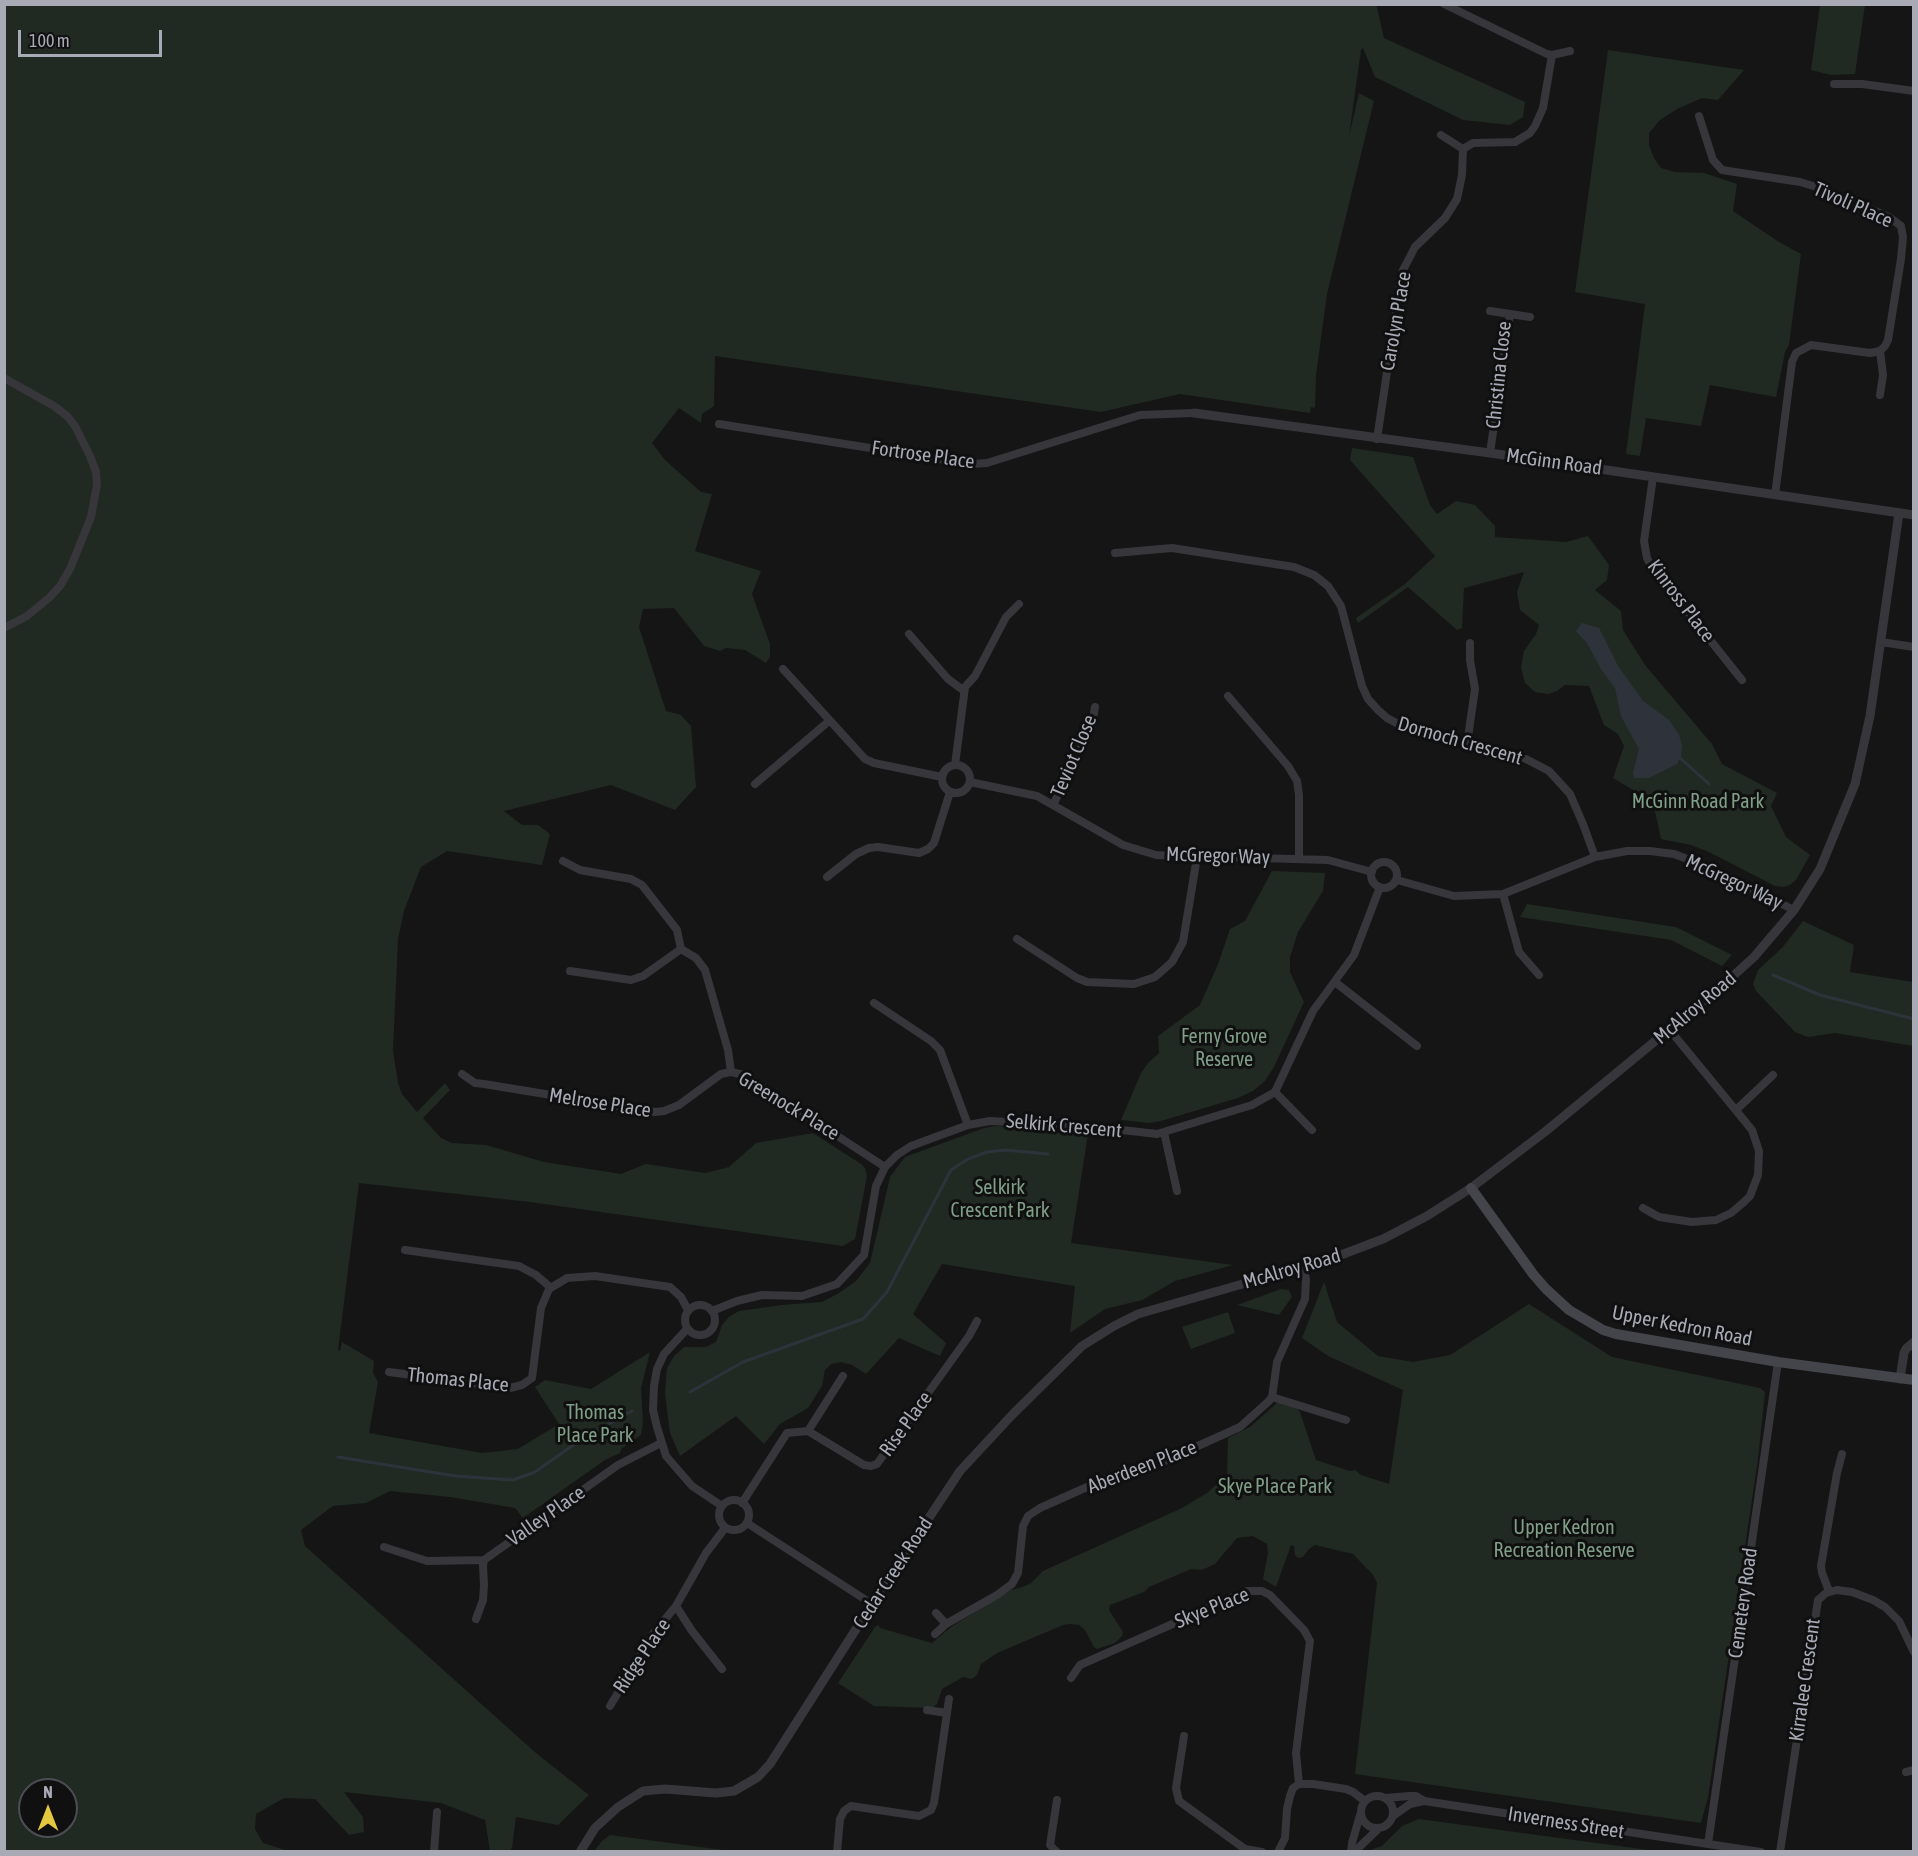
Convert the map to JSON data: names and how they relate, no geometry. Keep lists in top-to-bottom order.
{
  "streets": {
    "main road": ["Upper Kedron Road"],
    "street": [
      "Tivoli Place",
      "Carolyn Place",
      "Christina Close",
      "Fortrose Place",
      "McGinn Road",
      "Kinross Place",
      "Dornoch Crescent",
      "Teviot Close",
      "McGregor Way",
      "McAlroy Road",
      "Melrose Place",
      "Greenock Place",
      "Selkirk Crescent",
      "Thomas Place",
      "Rise Place",
      "Aberdeen Place",
      "Valley Place",
      "Cedar Creek Road",
      "Cemetery Road",
      "Skye Place",
      "Ridge Place",
      "Kirralee Crescent",
      "Inverness Street"
    ]
  },
  "crossings": [
    ["Carolyn Place", "McGinn Road"],
    ["Christina Close", "McGinn Road"],
    ["Fortrose Place", "McGinn Road"],
    ["McGinn Road", "Kinross Place"],
    ["McGinn Road", "McAlroy Road"],
    ["Dornoch Crescent", "McGregor Way"],
    ["Teviot Close", "McGregor Way"],
    ["McGregor Way", "McAlroy Road"],
    ["McAlroy Road", "Upper Kedron Road"],
    ["McAlroy Road", "Cedar Creek Road"],
    ["Melrose Place", "Greenock Place"],
    ["Greenock Place", "Selkirk Crescent"],
    ["Upper Kedron Road", "Cemetery Road"],
    ["Cemetery Road", "Inverness Street"]
  ],
  "parks": [
    "McGinn Road Park",
    "Ferny Grove Reserve",
    "Selkirk Crescent Park",
    "Thomas Place Park",
    "Skye Place Park",
    "Upper Kedron Recreation Reserve"
  ],
  "scale_bar": "100 m",
  "north": "top"
}
